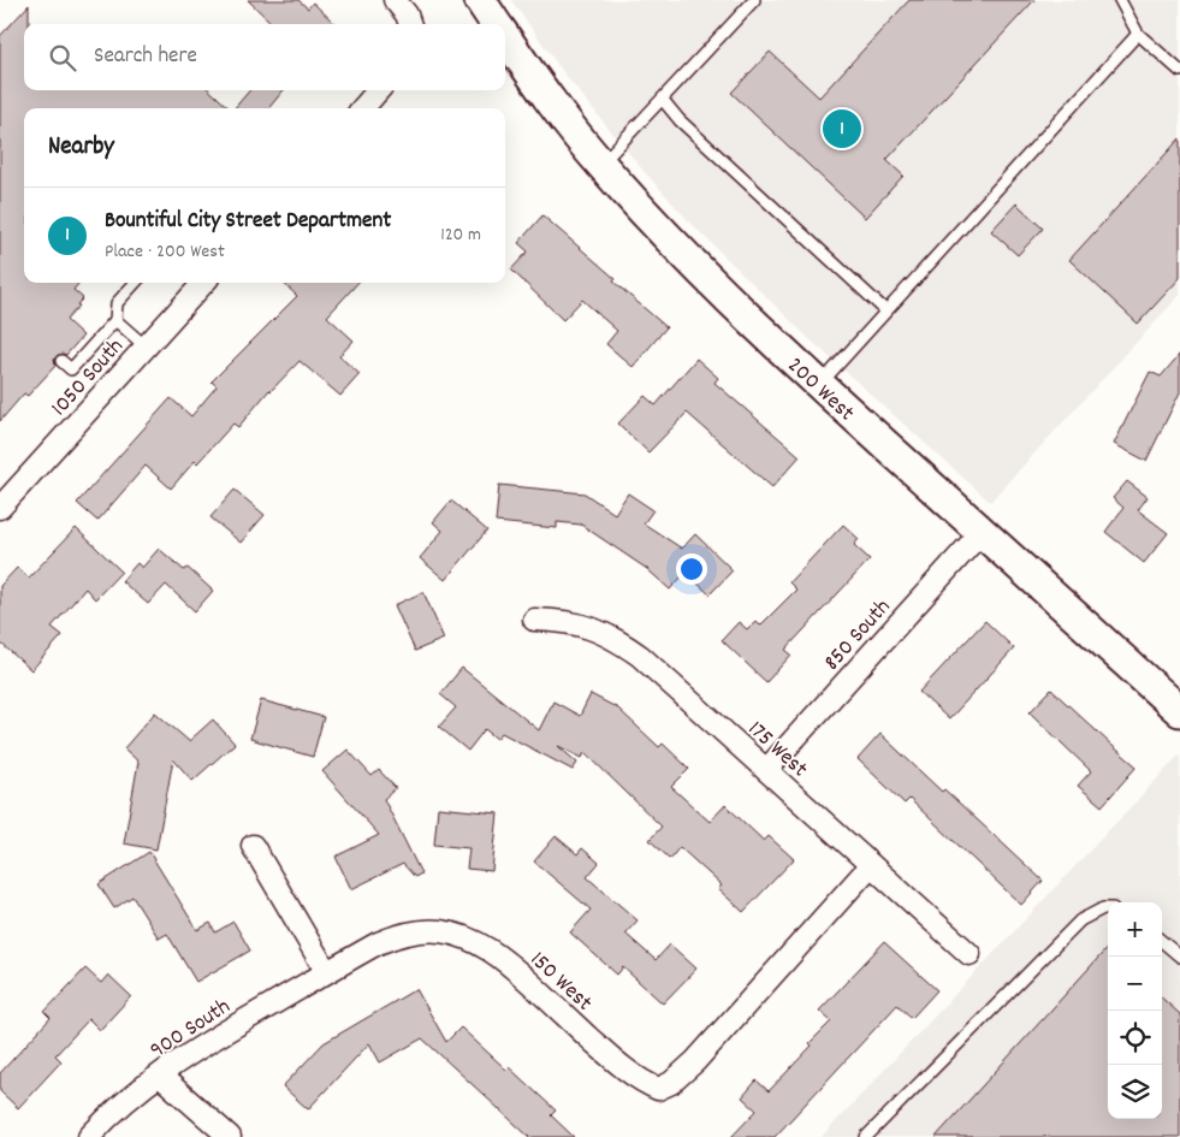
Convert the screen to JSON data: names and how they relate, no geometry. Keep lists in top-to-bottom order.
{
  "streets": {
    "main road": ["200 West"],
    "street": [
      "1050 South",
      "850 South",
      "175 West",
      "150 West",
      "900 South"
    ]
  },
  "crossings": [
    ["200 West", "850 South"],
    ["850 South", "175 West"],
    ["175 West", "150 West"],
    ["150 West", "900 South"]
  ],
  "page": {
    "search": "Search here",
    "pins": "1",
    "heading": "Nearby",
    "list": [
      {
        "mark": "1",
        "name": "Bountiful City Street Department",
        "note": "Place · 200 West",
        "value": "120 m"
      }
    ],
    "map_buttons": ["+", "−"]
  }
}
